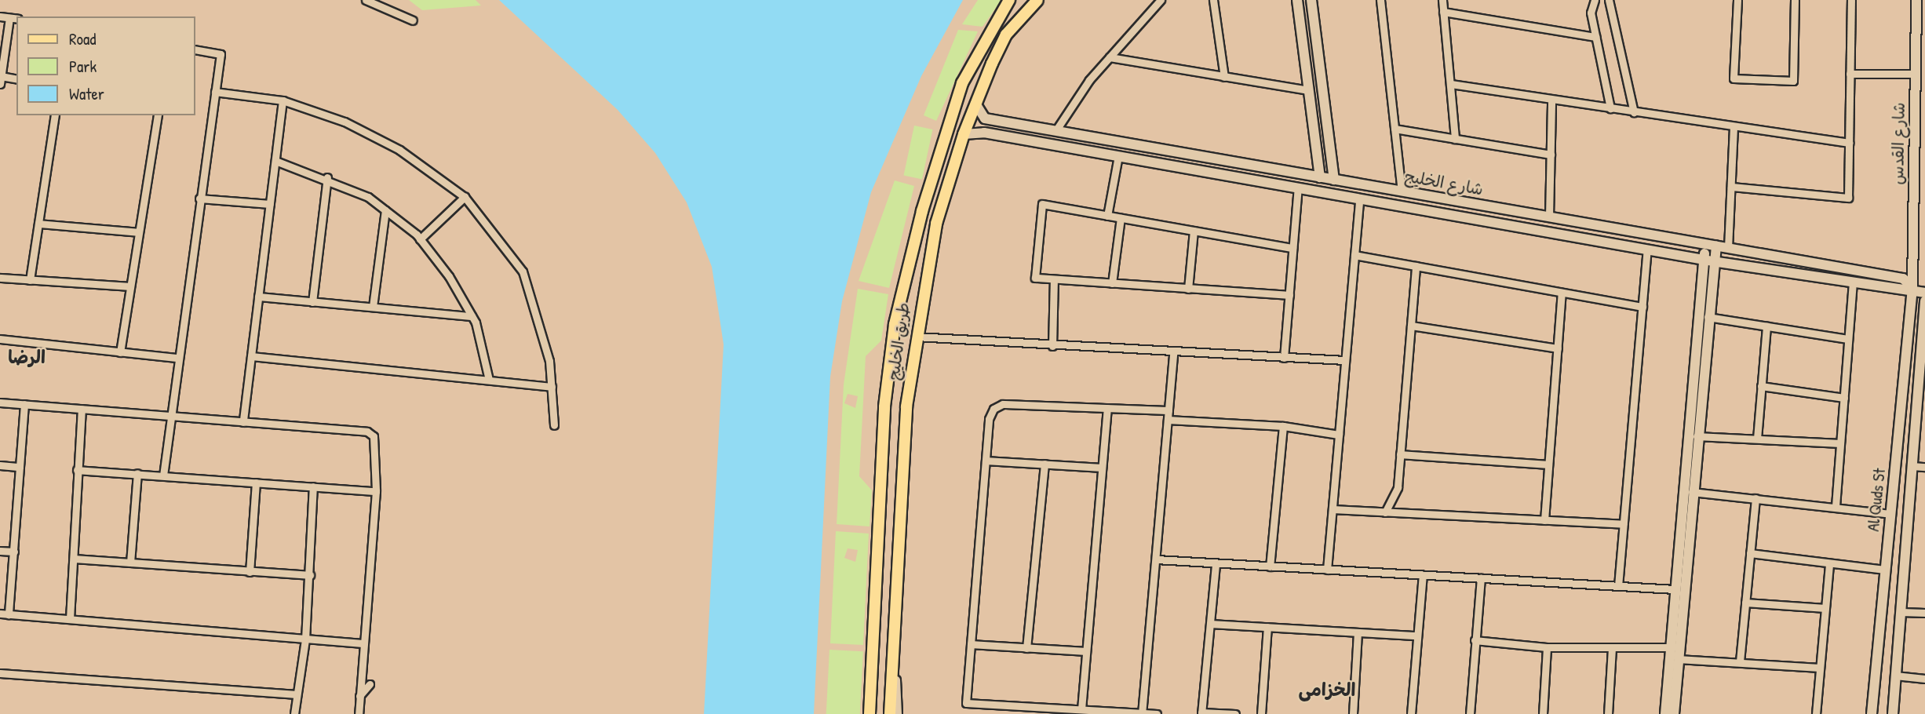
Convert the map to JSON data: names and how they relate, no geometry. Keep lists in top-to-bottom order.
{
  "streets": {
    "main road": ["طريق الخليج"],
    "street": ["شارع القدس", "شارع الخليج", "Al Quds St"]
  },
  "crossings": [
    ["شارع القدس", "شارع الخليج"],
    ["شارع القدس", "Al Quds St"],
    ["شارع الخليج", "طريق الخليج"],
    ["شارع الخليج", "Al Quds St"]
  ],
  "districts": ["الرضا", "الخزامى"],
  "legend": ["Road", "Park", "Water"]
}
